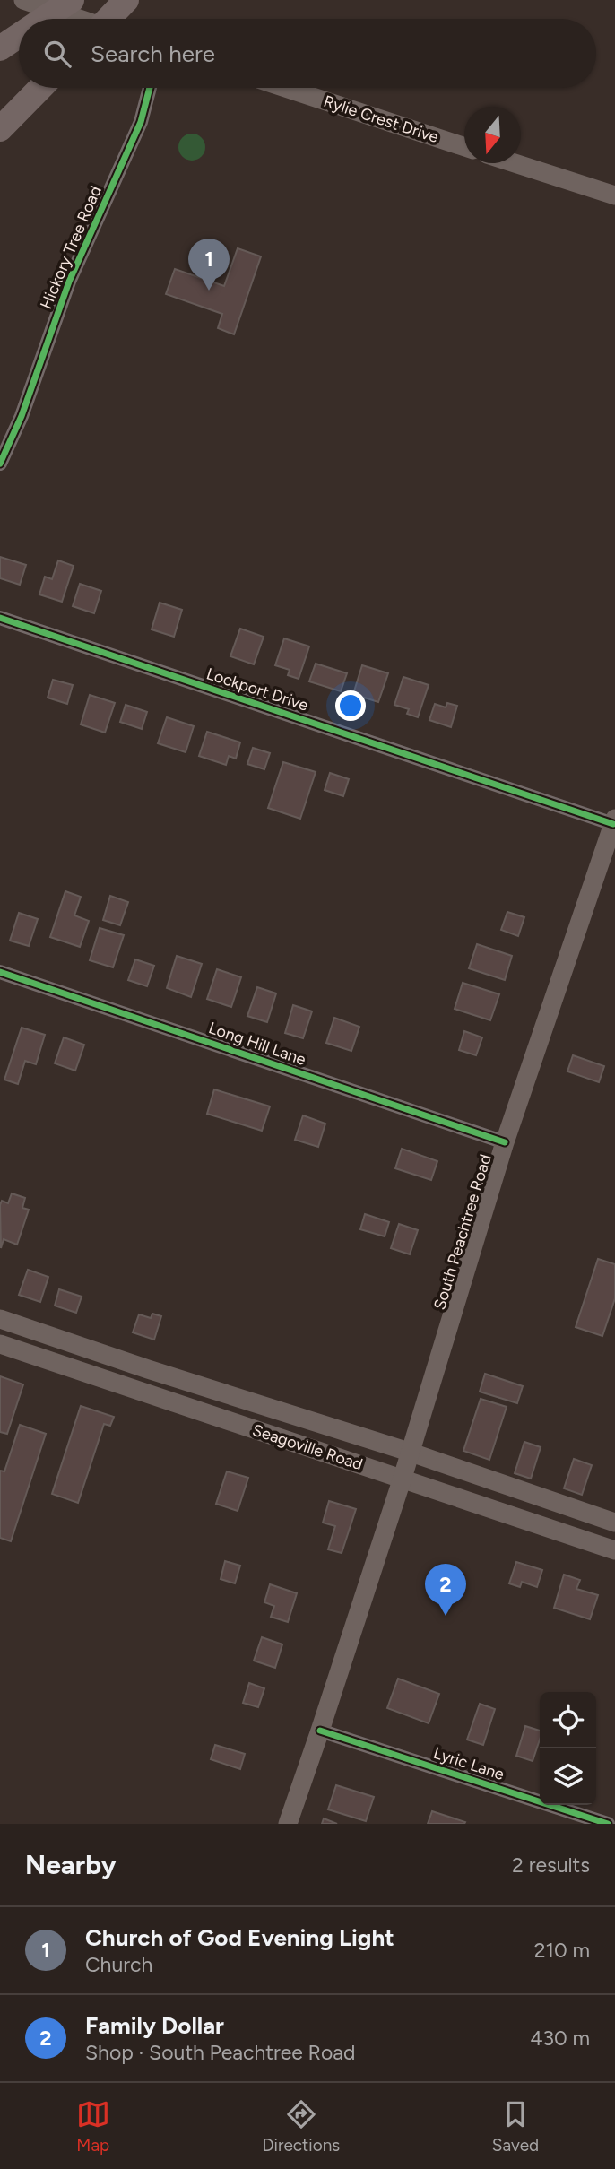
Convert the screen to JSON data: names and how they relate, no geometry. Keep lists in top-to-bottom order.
{
  "streets": {
    "main road": ["Rylie Crest Drive", "South Peachtree Road", "Seagoville Road"],
    "street": [
      "Hickory Tree Road",
      "Lockport Drive",
      "Long Hill Lane",
      "Lyric Lane"
    ]
  },
  "crossings": [
    ["Lockport Drive", "South Peachtree Road"],
    ["Long Hill Lane", "South Peachtree Road"],
    ["South Peachtree Road", "Seagoville Road"],
    ["South Peachtree Road", "Lyric Lane"]
  ],
  "north": "bottom",
  "page": {
    "search": "Search here",
    "pins": ["1", "2"],
    "heading": ["Nearby", "2 results"],
    "list": [
      {
        "mark": "1",
        "name": "Church of God Evening Light",
        "note": "Church",
        "value": "210 m"
      },
      {
        "mark": "2",
        "name": "Family Dollar",
        "note": "Shop · South Peachtree Road",
        "value": "430 m"
      }
    ],
    "nav": ["Map", "Directions", "Saved"]
  }
}
